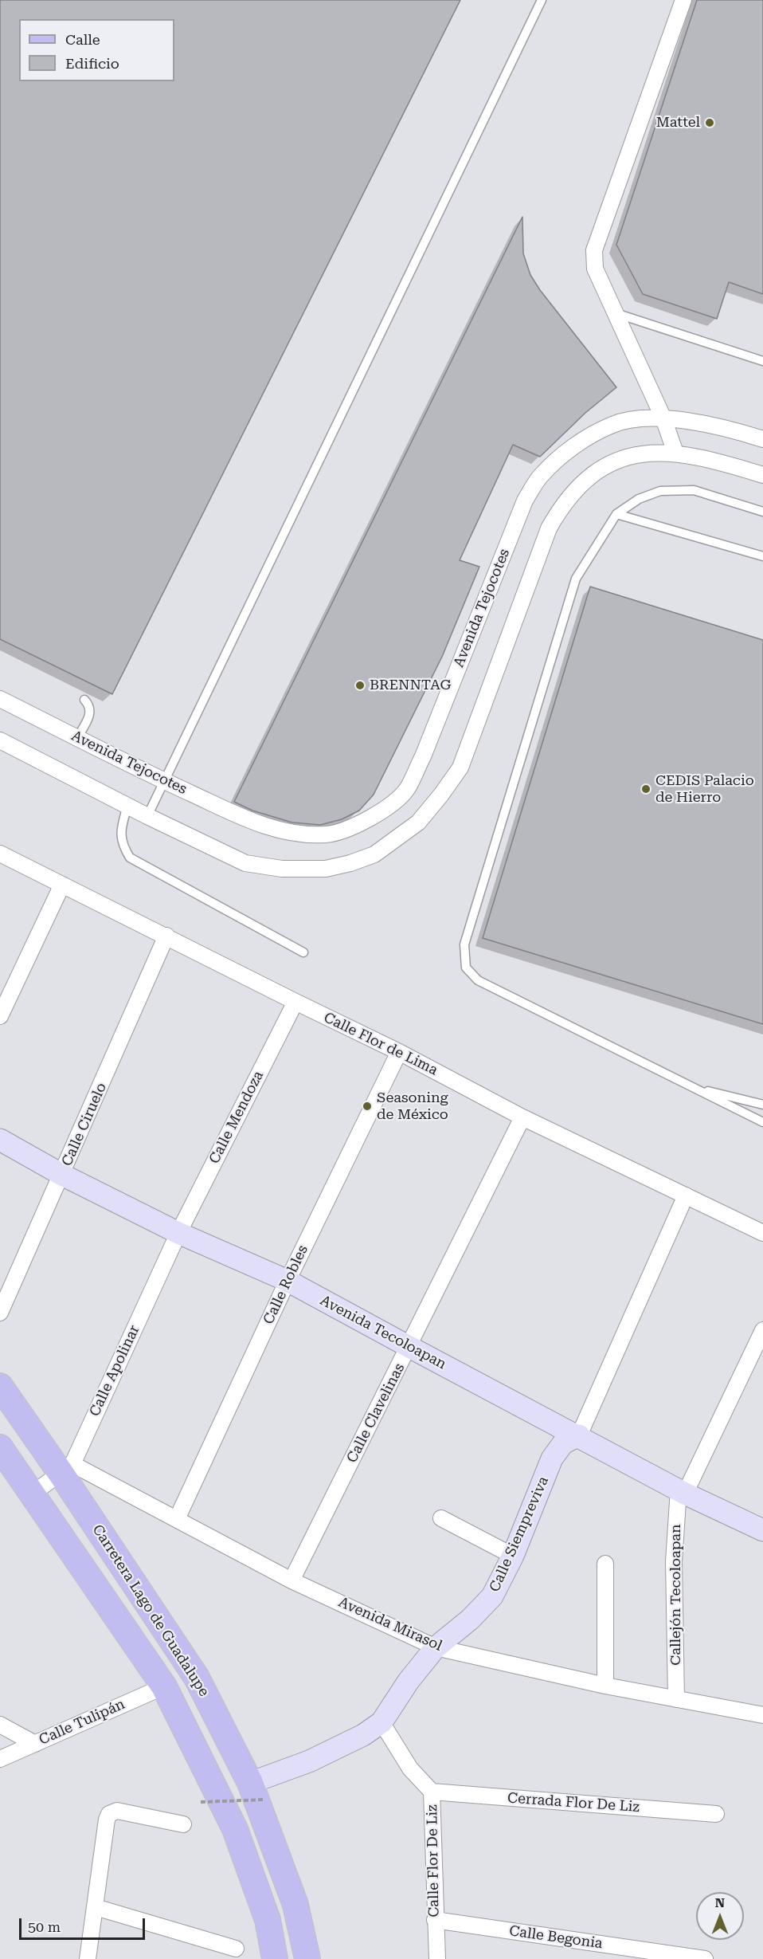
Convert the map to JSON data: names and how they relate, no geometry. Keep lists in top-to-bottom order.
{
  "streets": {
    "main road": ["Carretera Lago de Guadalupe"],
    "street": [
      "Avenida Tejocotes",
      "Calle Flor de Lima",
      "Calle Mendoza",
      "Calle Ciruelo",
      "Calle Robles",
      "Avenida Tecoloapan",
      "Calle Apolinar",
      "Calle Clavelinas",
      "Calle Siempreviva",
      "Callejón Tecoloapan",
      "Avenida Mirasol",
      "Calle Tulipán",
      "Cerrada Flor De Liz",
      "Calle Flor De Liz",
      "Calle Begonia"
    ]
  },
  "crossings": [
    ["Calle Flor de Lima", "Calle Mendoza"],
    ["Calle Flor de Lima", "Calle Ciruelo"],
    ["Calle Flor de Lima", "Calle Robles"],
    ["Calle Flor de Lima", "Calle Clavelinas"],
    ["Calle Mendoza", "Avenida Tecoloapan"],
    ["Calle Mendoza", "Calle Apolinar"],
    ["Calle Ciruelo", "Avenida Tecoloapan"],
    ["Calle Robles", "Avenida Tecoloapan"],
    ["Calle Robles", "Avenida Mirasol"],
    ["Avenida Tecoloapan", "Calle Apolinar"],
    ["Avenida Tecoloapan", "Calle Clavelinas"],
    ["Avenida Tecoloapan", "Calle Siempreviva"],
    ["Avenida Tecoloapan", "Callejón Tecoloapan"],
    ["Calle Apolinar", "Carretera Lago de Guadalupe"],
    ["Calle Apolinar", "Avenida Mirasol"],
    ["Calle Clavelinas", "Avenida Mirasol"],
    ["Calle Siempreviva", "Carretera Lago de Guadalupe"],
    ["Calle Siempreviva", "Avenida Mirasol"],
    ["Calle Siempreviva", "Calle Flor De Liz"],
    ["Callejón Tecoloapan", "Avenida Mirasol"],
    ["Carretera Lago de Guadalupe", "Avenida Mirasol"],
    ["Carretera Lago de Guadalupe", "Calle Tulipán"],
    ["Cerrada Flor De Liz", "Calle Flor De Liz"],
    ["Calle Flor De Liz", "Calle Begonia"]
  ],
  "places": [
    "Mattel",
    "BRENNTAG",
    "CEDIS Palacio de Hierro",
    "Seasoning de México"
  ],
  "legend": ["Calle", "Edificio"],
  "scale_bar": "50 m",
  "north": "top"
}
